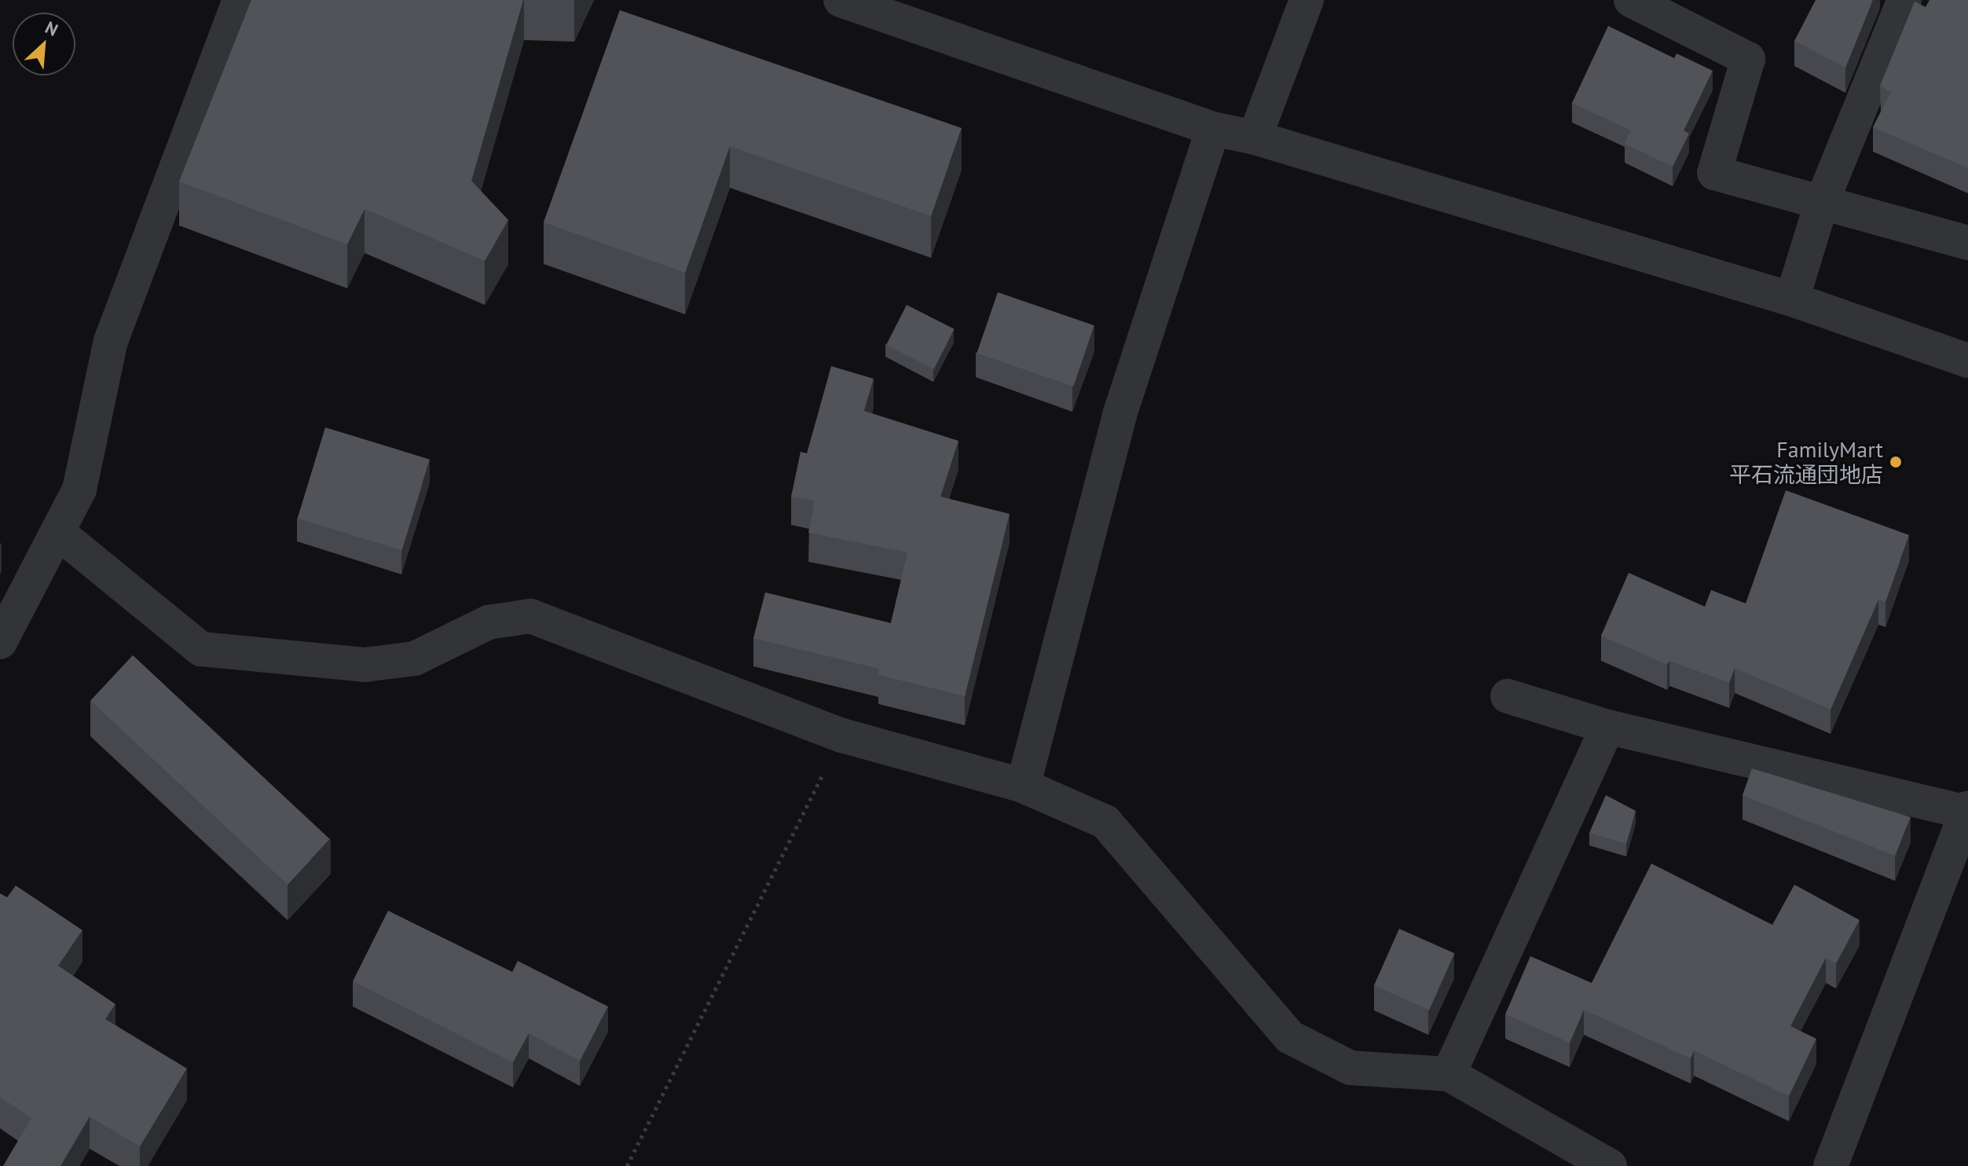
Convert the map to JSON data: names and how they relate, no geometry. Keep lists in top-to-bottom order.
{
  "places": ["FamilyMart 平石流通団地店"],
  "north": "top right"
}
